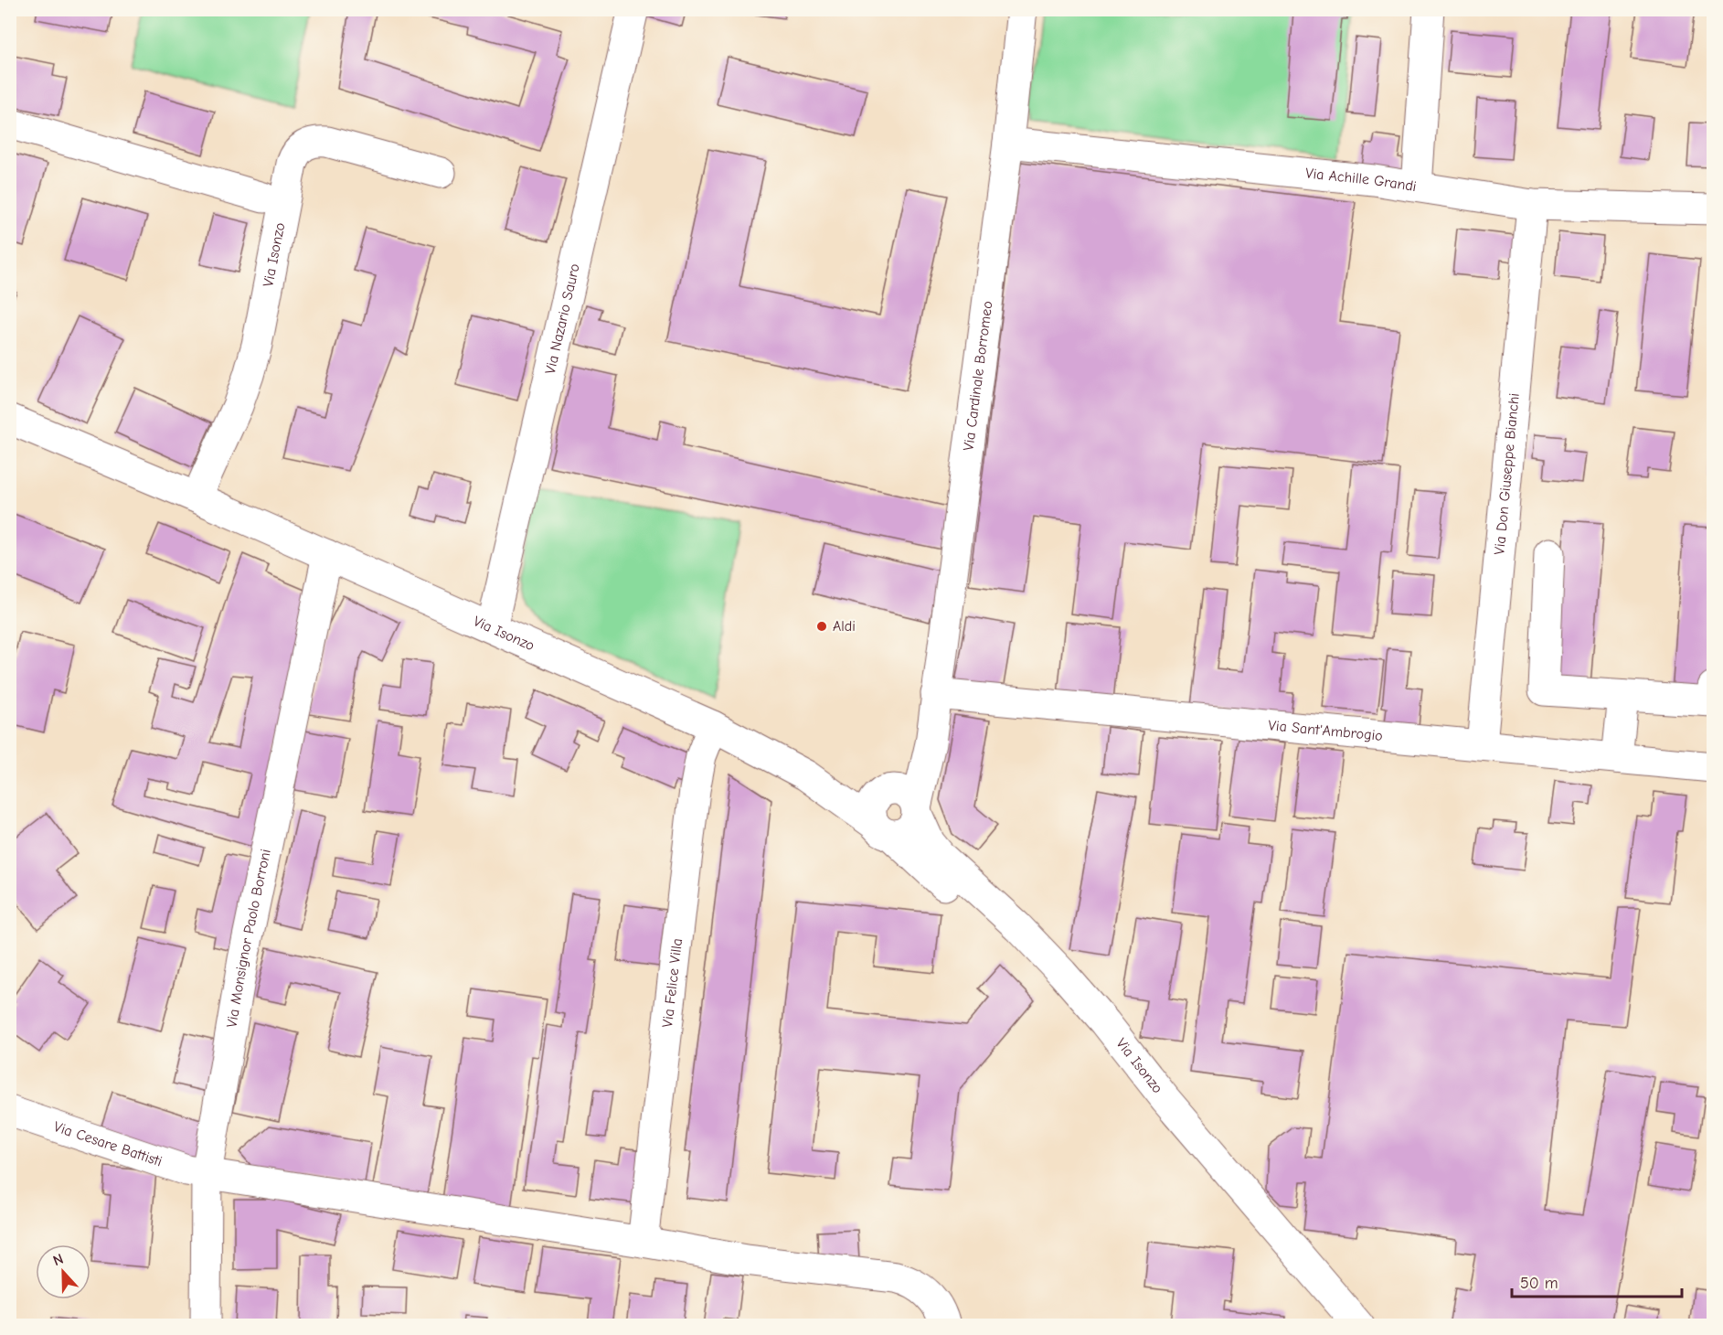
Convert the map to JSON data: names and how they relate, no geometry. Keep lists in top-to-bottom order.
{
  "streets": {
    "street": [
      "Via Achille Grandi",
      "Via Isonzo",
      "Via Nazario Sauro",
      "Via Cardinale Borromeo",
      "Via Don Giuseppe Bianchi",
      "Via Sant'Ambrogio",
      "Via Monsignor Paolo Borroni",
      "Via Felice Villa",
      "Via Cesare Battisti"
    ]
  },
  "crossings": [
    ["Via Achille Grandi", "Via Cardinale Borromeo"],
    ["Via Achille Grandi", "Via Don Giuseppe Bianchi"],
    ["Via Isonzo", "Via Nazario Sauro"],
    ["Via Isonzo", "Via Cardinale Borromeo"],
    ["Via Isonzo", "Via Monsignor Paolo Borroni"],
    ["Via Isonzo", "Via Felice Villa"],
    ["Via Cardinale Borromeo", "Via Sant'Ambrogio"],
    ["Via Don Giuseppe Bianchi", "Via Sant'Ambrogio"],
    ["Via Monsignor Paolo Borroni", "Via Cesare Battisti"],
    ["Via Felice Villa", "Via Cesare Battisti"]
  ],
  "places": ["Aldi"],
  "scale_bar": "50 m",
  "north": "top"
}
